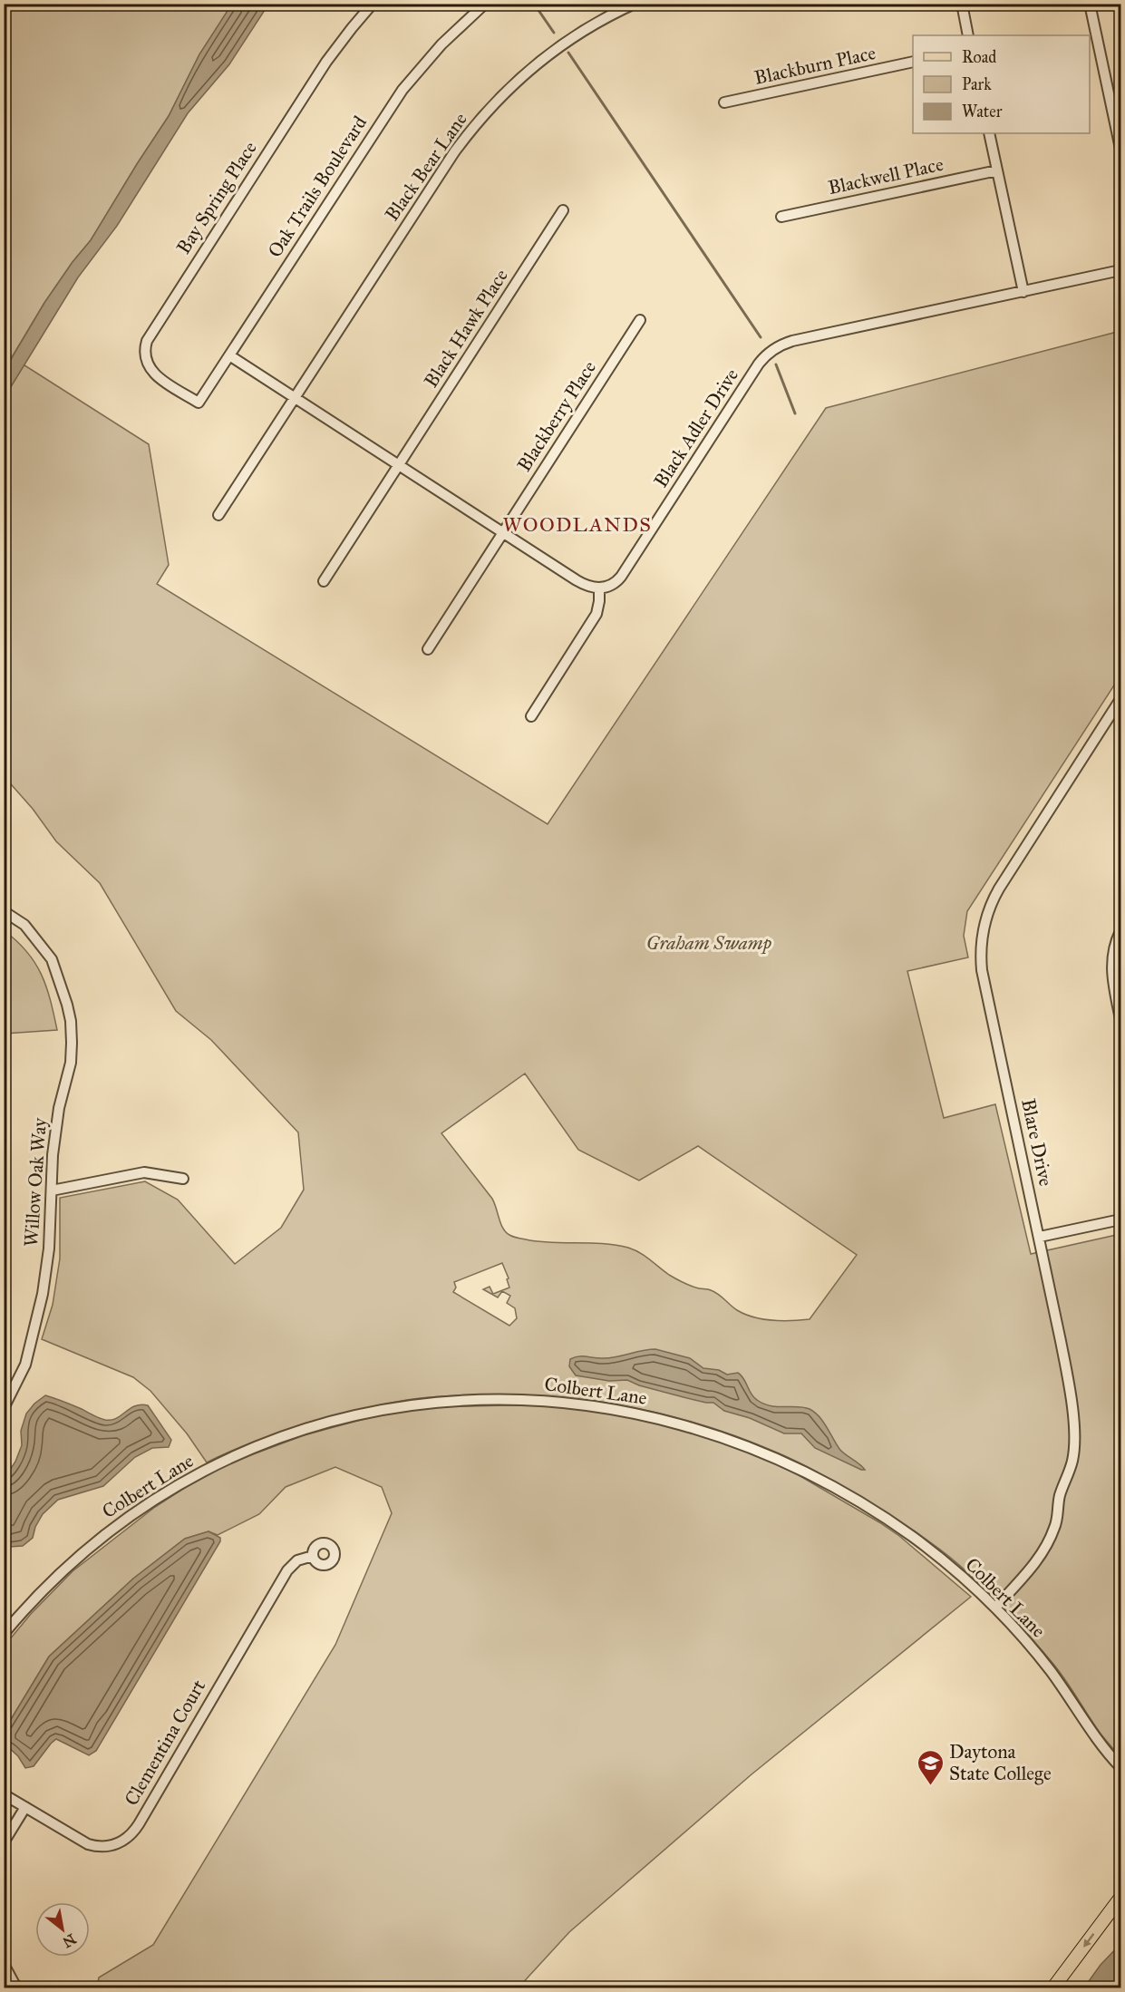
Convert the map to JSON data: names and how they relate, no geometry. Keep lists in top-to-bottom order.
{
  "streets": {
    "street": [
      "Blackburn Place",
      "Black Bear Lane",
      "Blackwell Place",
      "Oak Trails Boulevard",
      "Bay Spring Place",
      "Black Hawk Place",
      "Blackberry Place",
      "Black Adler Drive",
      "Blare Drive",
      "Willow Oak Way",
      "Colbert Lane",
      "Clementina Court"
    ]
  },
  "crossings": [
    ["Oak Trails Boulevard", "Bay Spring Place"],
    ["Blare Drive", "Colbert Lane"]
  ],
  "districts": ["WOODLANDS"],
  "parks": ["Graham Swamp"],
  "places": {
    "school or university": ["Daytona State College"]
  },
  "legend": ["Road", "Park", "Water"],
  "north": "bottom right"
}
